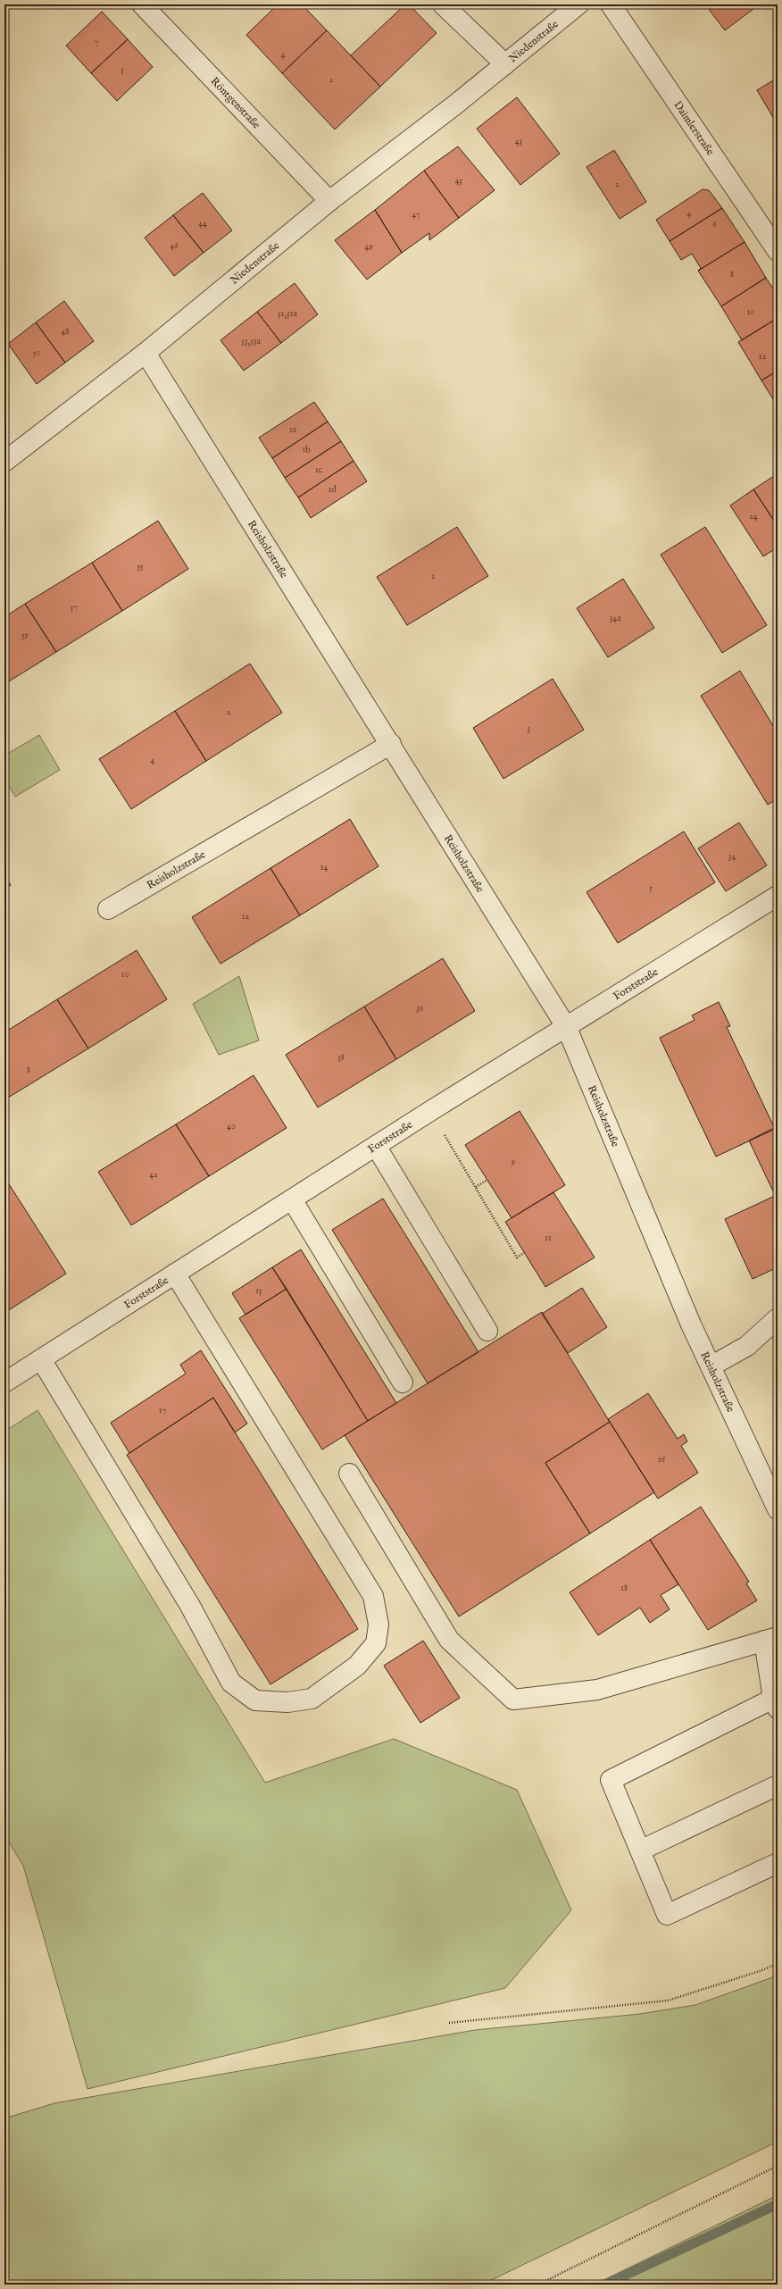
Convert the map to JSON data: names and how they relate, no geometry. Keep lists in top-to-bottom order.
{
  "streets": {
    "street": [
      "Niedenstraße",
      "Röntgenstraße",
      "Daimlerstraße",
      "Reisholzstraße",
      "Forststraße"
    ]
  },
  "crossings": [
    ["Niedenstraße", "Röntgenstraße"],
    ["Niedenstraße", "Reisholzstraße"],
    ["Reisholzstraße", "Forststraße"]
  ],
  "house_numbers": [
    "7",
    "4",
    "5",
    "2",
    "43",
    "45",
    "2",
    "4",
    "47",
    "44",
    "6",
    "46",
    "49",
    "8",
    "10",
    "51,51a",
    "48",
    "53,53a",
    "50",
    "12",
    "1a",
    "1b",
    "1c",
    "1d",
    "24",
    "55",
    "1",
    "57",
    "34a",
    "59",
    "2",
    "3",
    "4",
    "34",
    "14",
    "5",
    "12",
    "10",
    "36",
    "38",
    "8",
    "40",
    "9",
    "42",
    "11",
    "15",
    "17",
    "16",
    "18"
  ]
}
